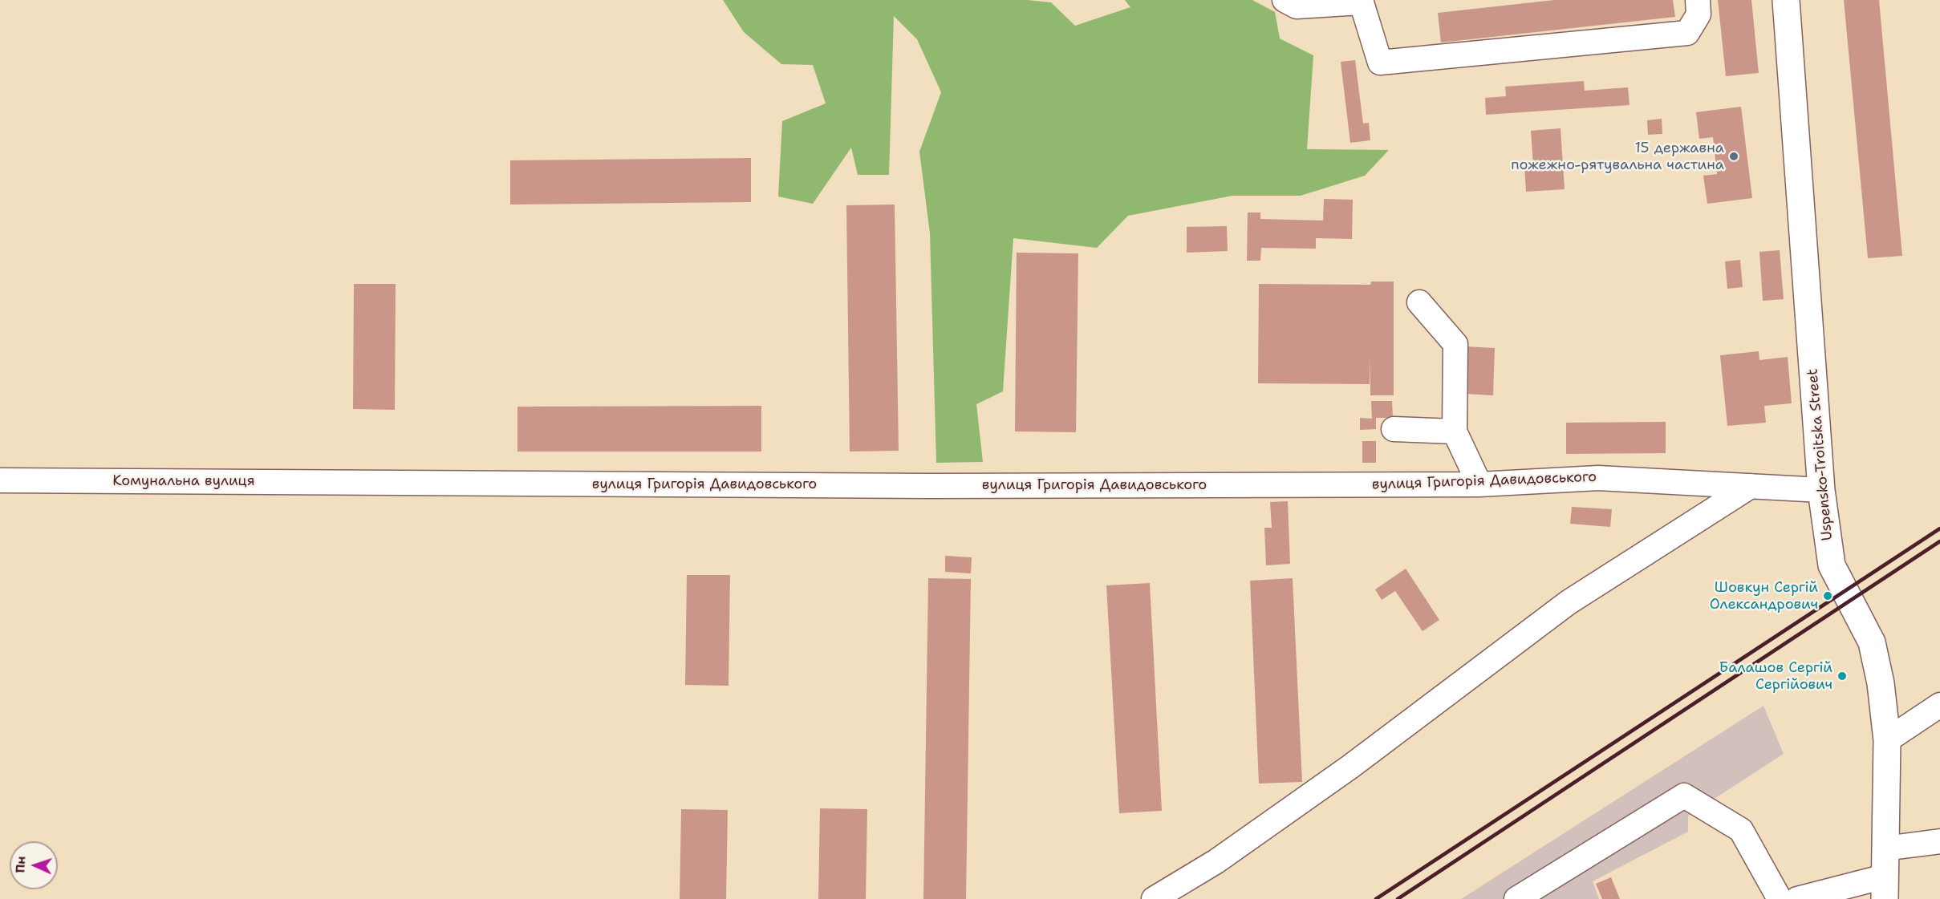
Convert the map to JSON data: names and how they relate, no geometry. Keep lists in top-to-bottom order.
{
  "streets": {
    "main road": ["Uspensko-Troitska Street"],
    "street": ["Комунальна вулиця", "вулиця Григорія Давидовського"]
  },
  "crossings": [
    ["Uspensko-Troitska Street", "вулиця Григорія Давидовського"],
    ["Комунальна вулиця", "вулиця Григорія Давидовського"]
  ],
  "places": ["15 державна пожежно-рятувальна частина", "Шовкун Сергій Олександрович", "Балашов Сергій Сергійович"],
  "north": "left"
}
